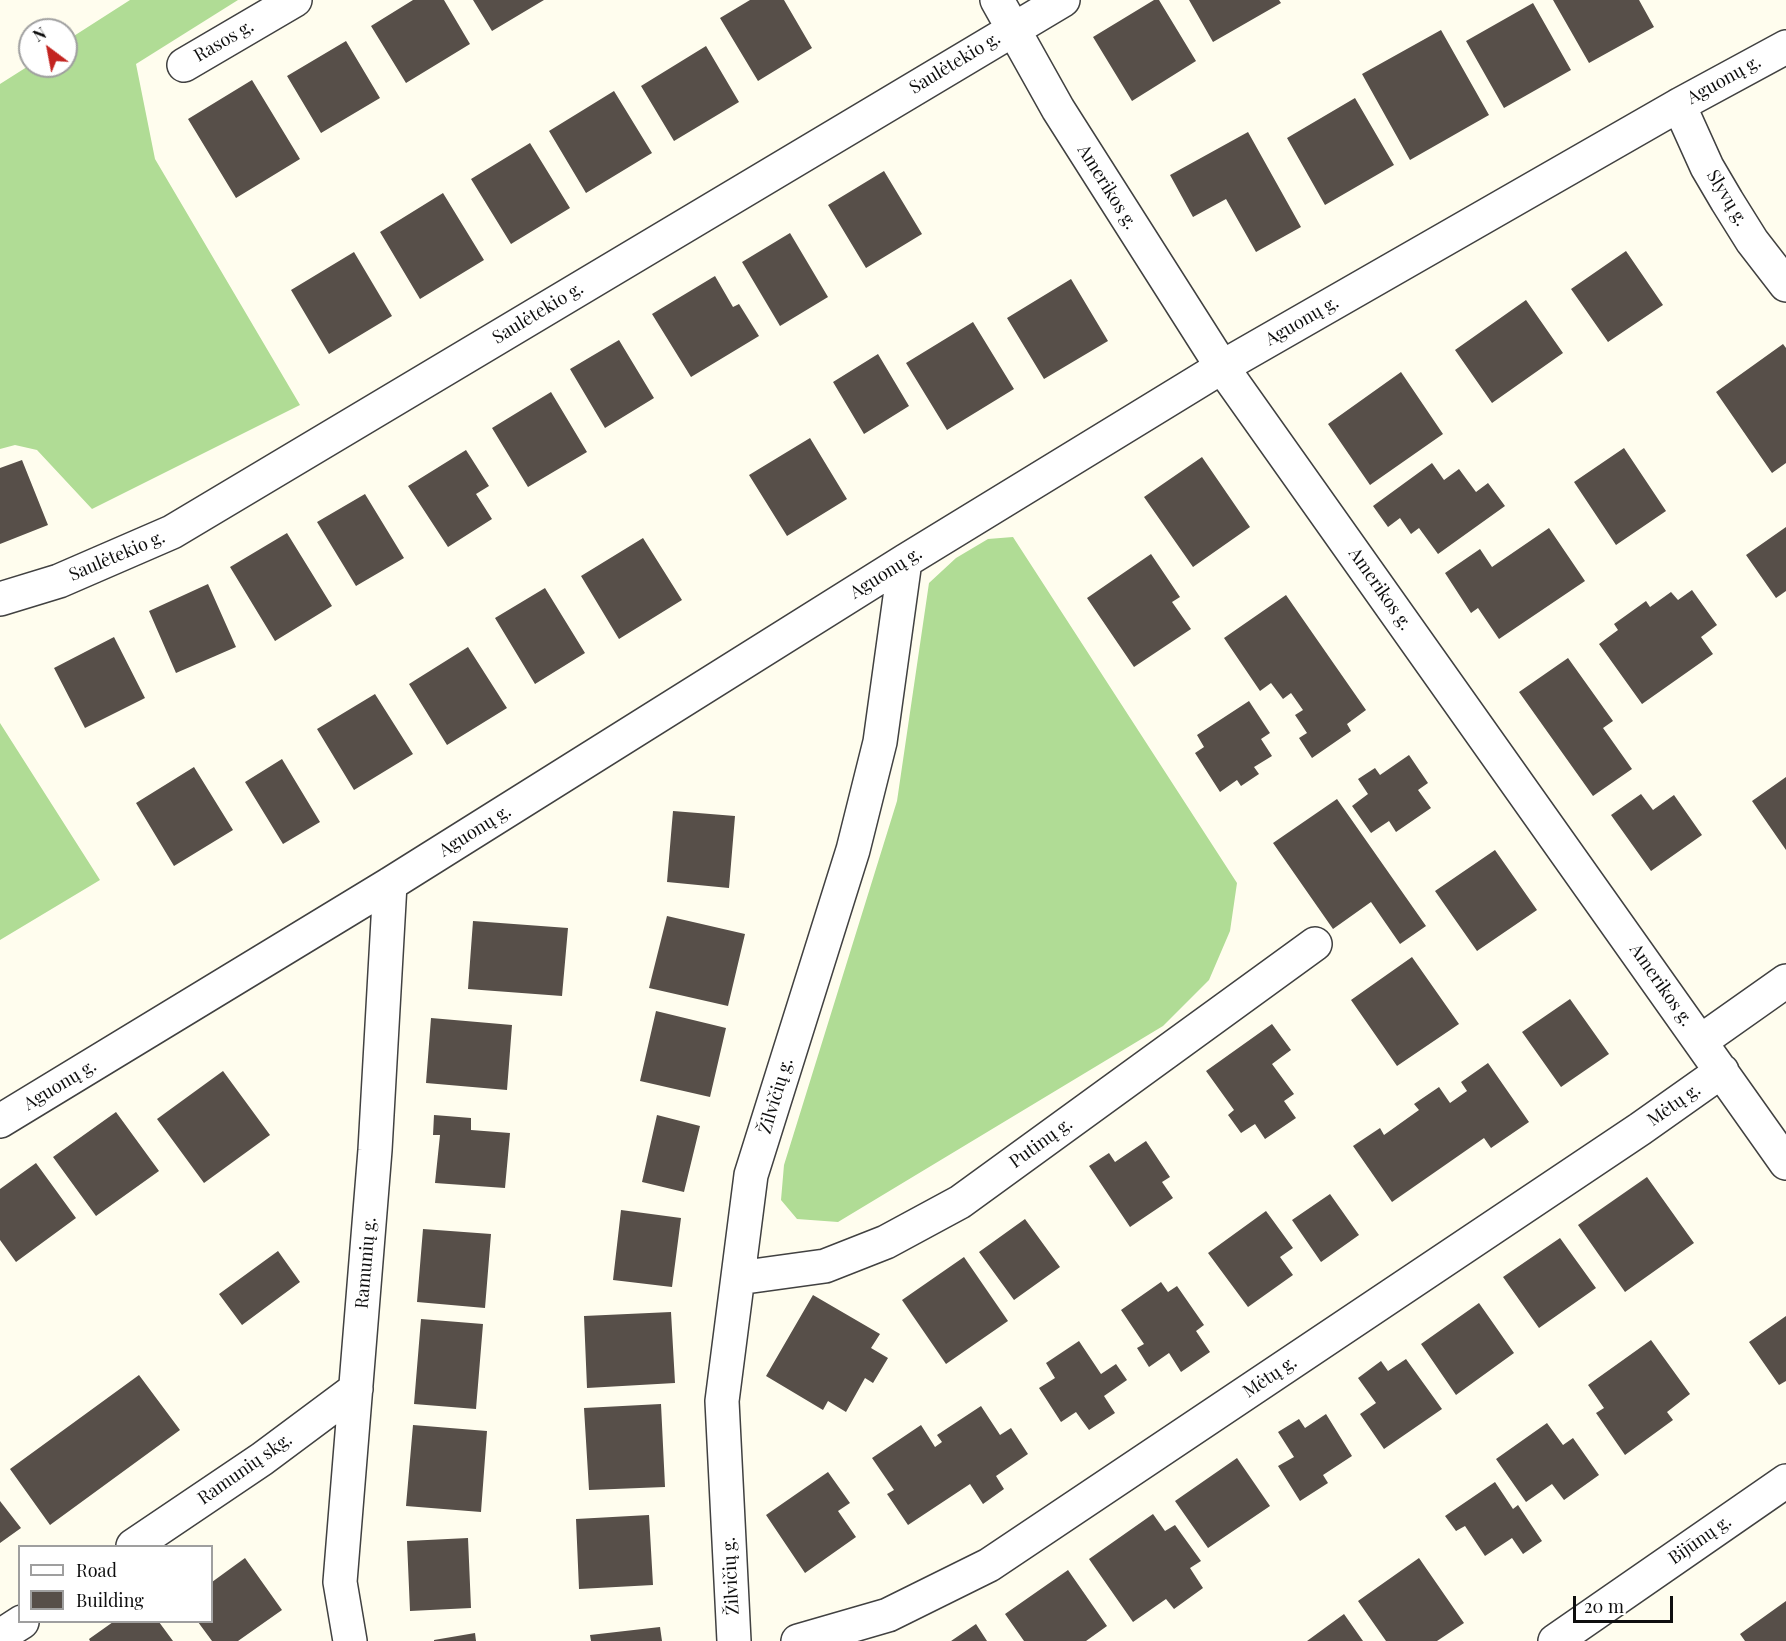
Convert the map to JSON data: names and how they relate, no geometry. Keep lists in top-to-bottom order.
{
  "streets": {
    "street": [
      "Rasos g.",
      "Saulėtekio g.",
      "Aguonų g.",
      "Amerikos g.",
      "Slyvų g.",
      "Žilvičių g.",
      "Mėtų g.",
      "Putinų g.",
      "Ramunių g.",
      "Ramunių skg.",
      "Bijūnų g."
    ]
  },
  "crossings": [
    ["Saulėtekio g.", "Amerikos g."],
    ["Aguonų g.", "Amerikos g."],
    ["Aguonų g.", "Slyvų g."],
    ["Aguonų g.", "Žilvičių g."],
    ["Aguonų g.", "Ramunių g."],
    ["Amerikos g.", "Mėtų g."],
    ["Žilvičių g.", "Putinų g."],
    ["Ramunių g.", "Ramunių skg."]
  ],
  "legend": ["Road", "Building"],
  "scale_bar": "20 m",
  "north": "top left"
}
